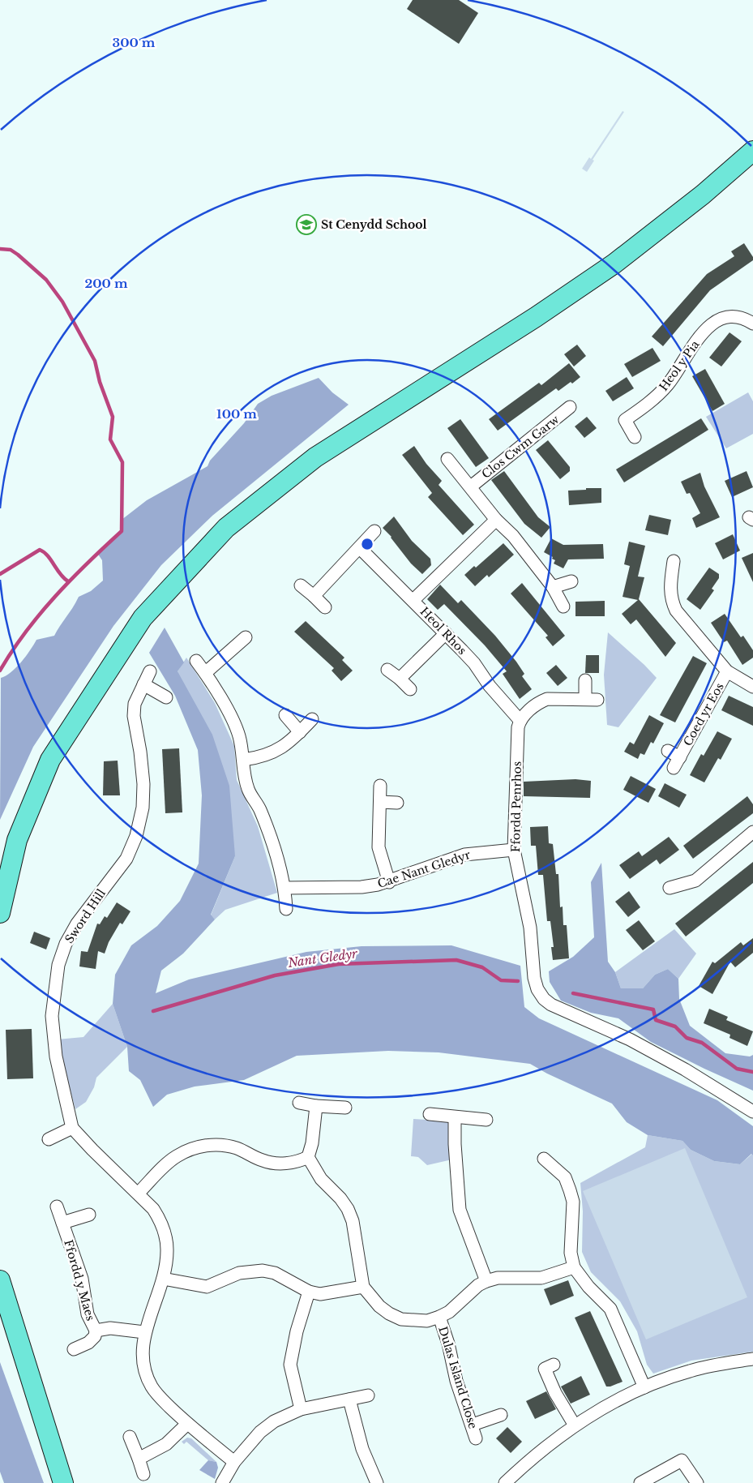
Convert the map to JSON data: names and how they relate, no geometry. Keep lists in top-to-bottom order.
{
  "streets": {
    "street": [
      "Heol y Pia",
      "Clos Cwm Garw",
      "Heol Rhos",
      "Coed yr Eos",
      "Ffordd Penrhos",
      "Cae Nant Gledyr",
      "Sword Hill",
      "Ffordd y Maes",
      "Dulas Island Close"
    ]
  },
  "crossings": [
    ["Heol Rhos", "Ffordd Penrhos"],
    ["Ffordd Penrhos", "Cae Nant Gledyr"]
  ],
  "water": ["Nant Gledyr"],
  "places": {
    "school or university": ["St Cenydd School"]
  },
  "rings": ["300 m", "200 m", "100 m"]
}
